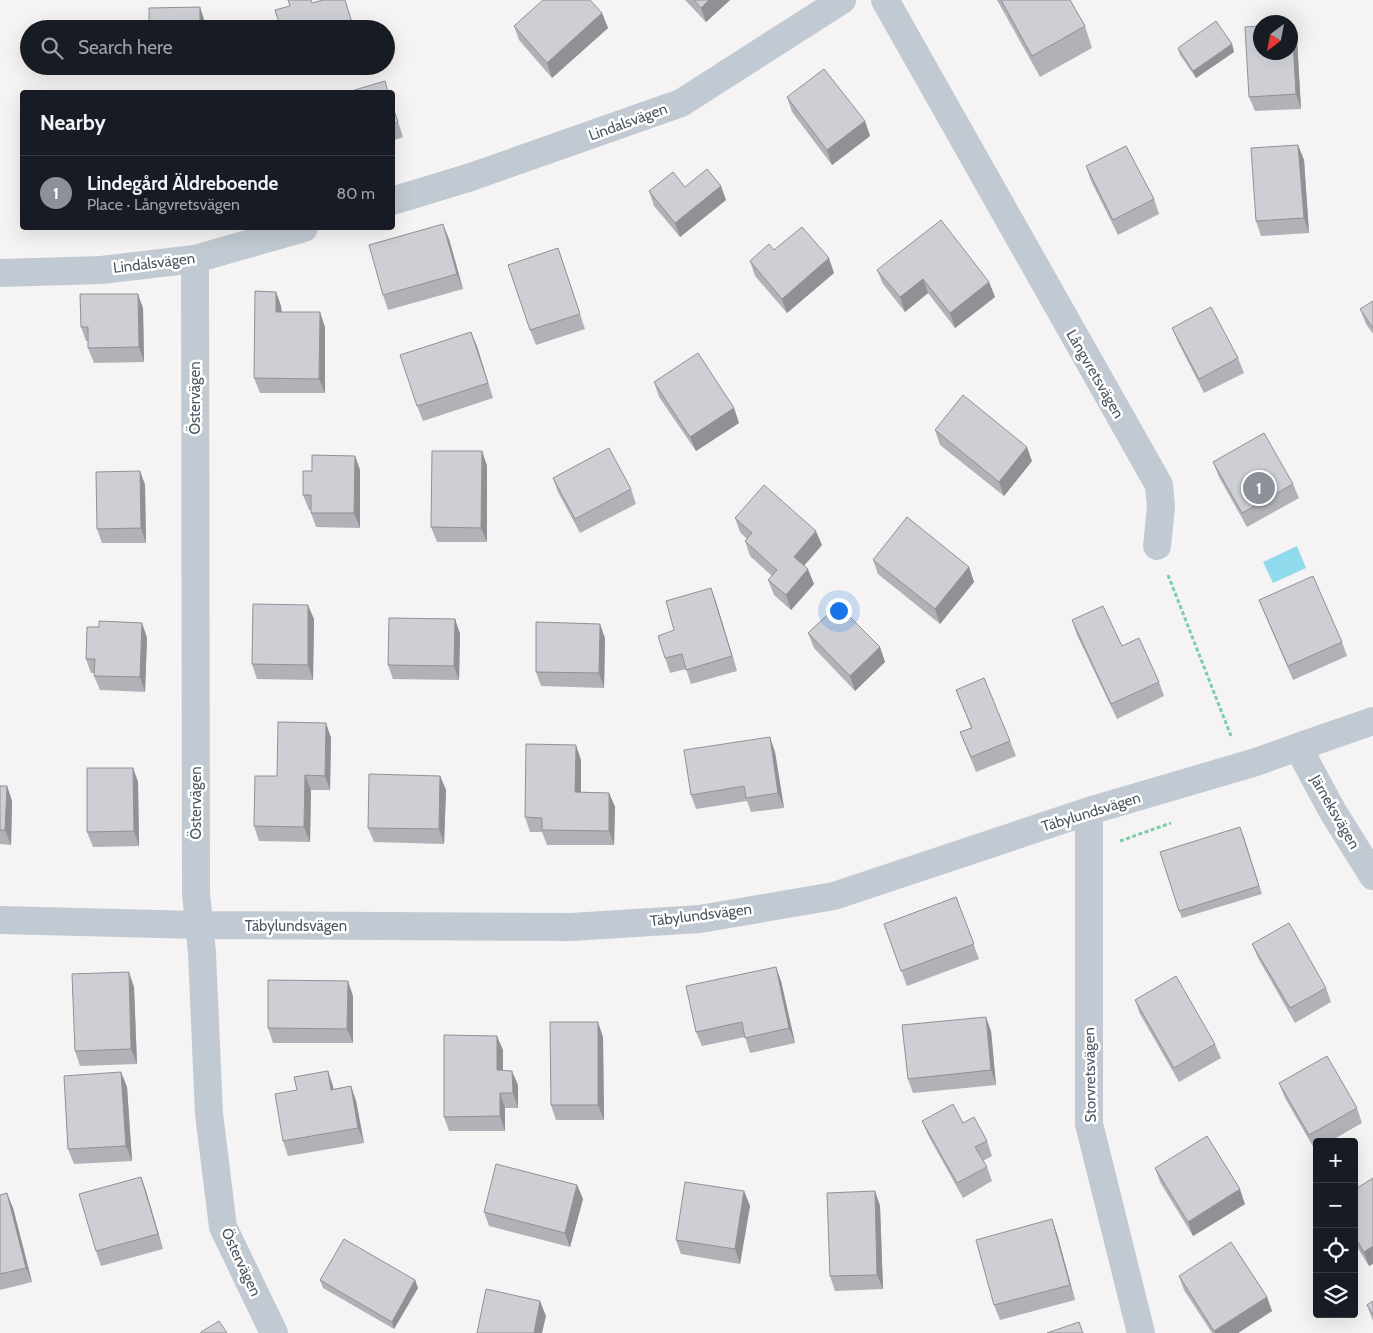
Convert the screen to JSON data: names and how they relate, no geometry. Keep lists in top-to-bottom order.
{
  "streets": {
    "street": [
      "Lindalsvägen",
      "Långvretsvägen",
      "Östervägen",
      "Täbylundsvägen",
      "Järneksvägen",
      "Storvretsvägen"
    ]
  },
  "crossings": [
    ["Lindalsvägen", "Östervägen"],
    ["Östervägen", "Täbylundsvägen"],
    ["Täbylundsvägen", "Järneksvägen"],
    ["Täbylundsvägen", "Storvretsvägen"]
  ],
  "north": "bottom left",
  "page": {
    "search": "Search here",
    "heading": "Nearby",
    "list": [
      {
        "mark": "1",
        "name": "Lindegård Äldreboende",
        "note": "Place · Långvretsvägen",
        "value": "80 m"
      }
    ],
    "pins": "1",
    "map_buttons": ["+", "−"]
  }
}
